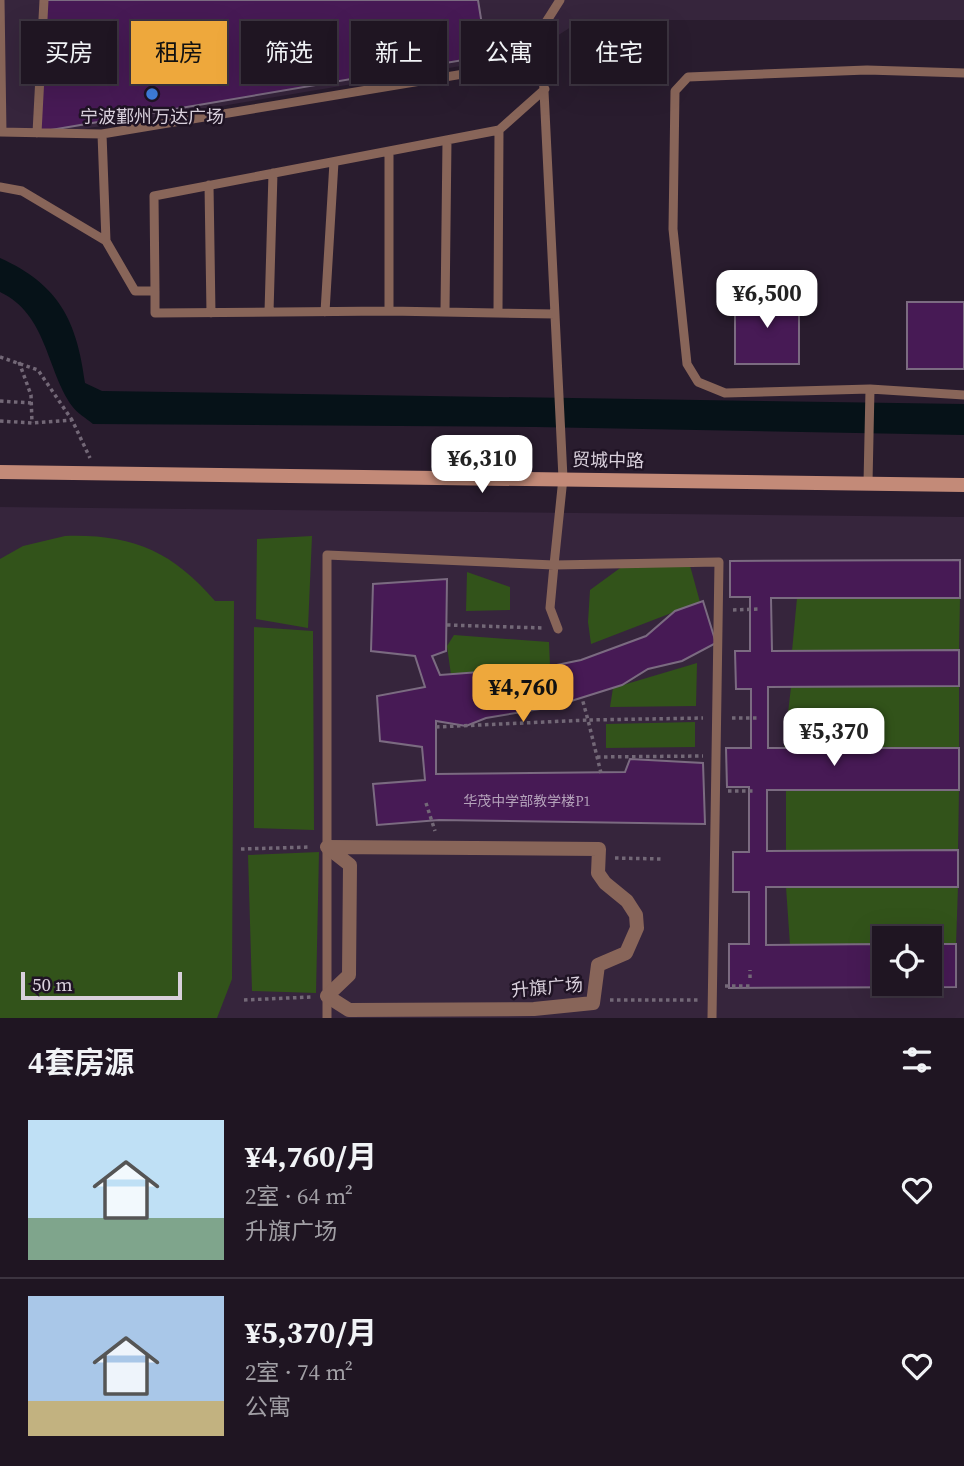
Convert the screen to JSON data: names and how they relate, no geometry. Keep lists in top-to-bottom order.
{
  "streets": {
    "main road": ["贸城中路"],
    "street": ["升旗广场"]
  },
  "places": ["宁波鄞州万达广场"],
  "house_numbers": ["华茂中学部教学楼P1"],
  "scale_bar": "50 m",
  "page": {
    "chip": [
      "买房",
      "租房",
      "筛选",
      "新上",
      "公寓",
      "住宅"
    ],
    "price": [
      "¥6,500",
      "¥6,310",
      "¥4,760",
      "¥5,370"
    ],
    "scale": "50 m",
    "heading": "4套房源",
    "list": [
      {
        "name": "¥4,760/月",
        "note": "2室 · 64 m² · 升旗广场"
      },
      {
        "name": "¥5,370/月",
        "note": "2室 · 74 m² · 公寓"
      }
    ]
  }
}
